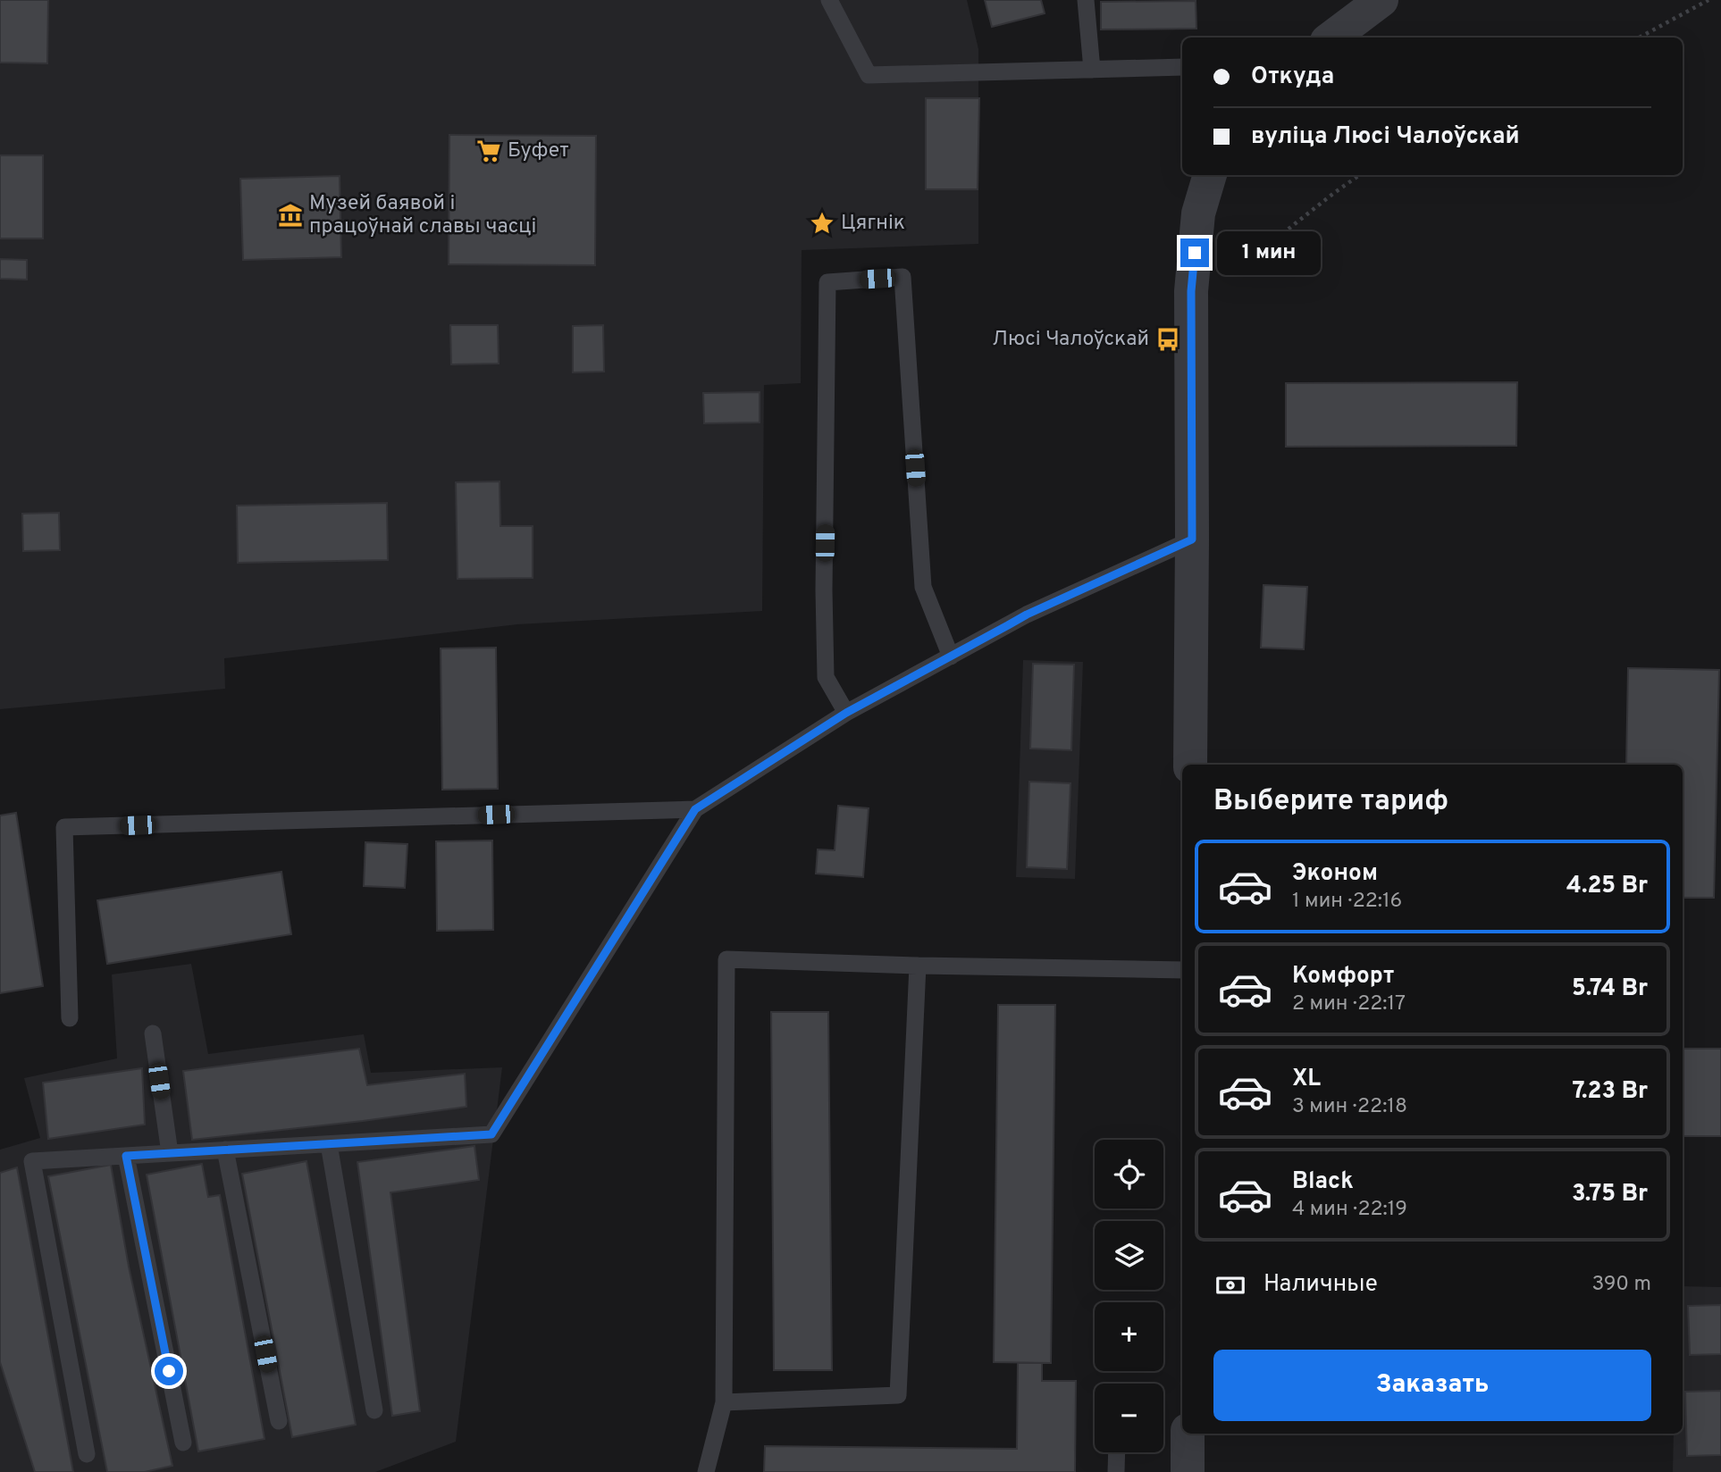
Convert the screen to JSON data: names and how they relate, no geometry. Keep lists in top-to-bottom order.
{
  "places": {
    "supermarket": ["Буфет"],
    "museum": ["Музей баявой і працоўнай славы часці"],
    "place": ["Цягнік"],
    "bus stop": ["Люсі Чалоўскай"]
  },
  "page": {
    "banner": ["Откуда", "вуліца Люсі Чалоўскай"],
    "bubble": "1 мин",
    "heading": "Выберите тариф",
    "list": [
      {
        "name": "Эконом",
        "note": "1 мин · 22:16",
        "value": "4.25 Br"
      },
      {
        "name": "Комфорт",
        "note": "2 мин · 22:17",
        "value": "5.74 Br"
      },
      {
        "name": "XL",
        "note": "3 мин · 22:18",
        "value": "7.23 Br"
      },
      {
        "name": "Black",
        "note": "4 мин · 22:19",
        "value": "3.75 Br"
      }
    ],
    "map_buttons": ["+", "−"],
    "pay": ["Наличные", "390 m"],
    "buttons": "Заказать"
  }
}
